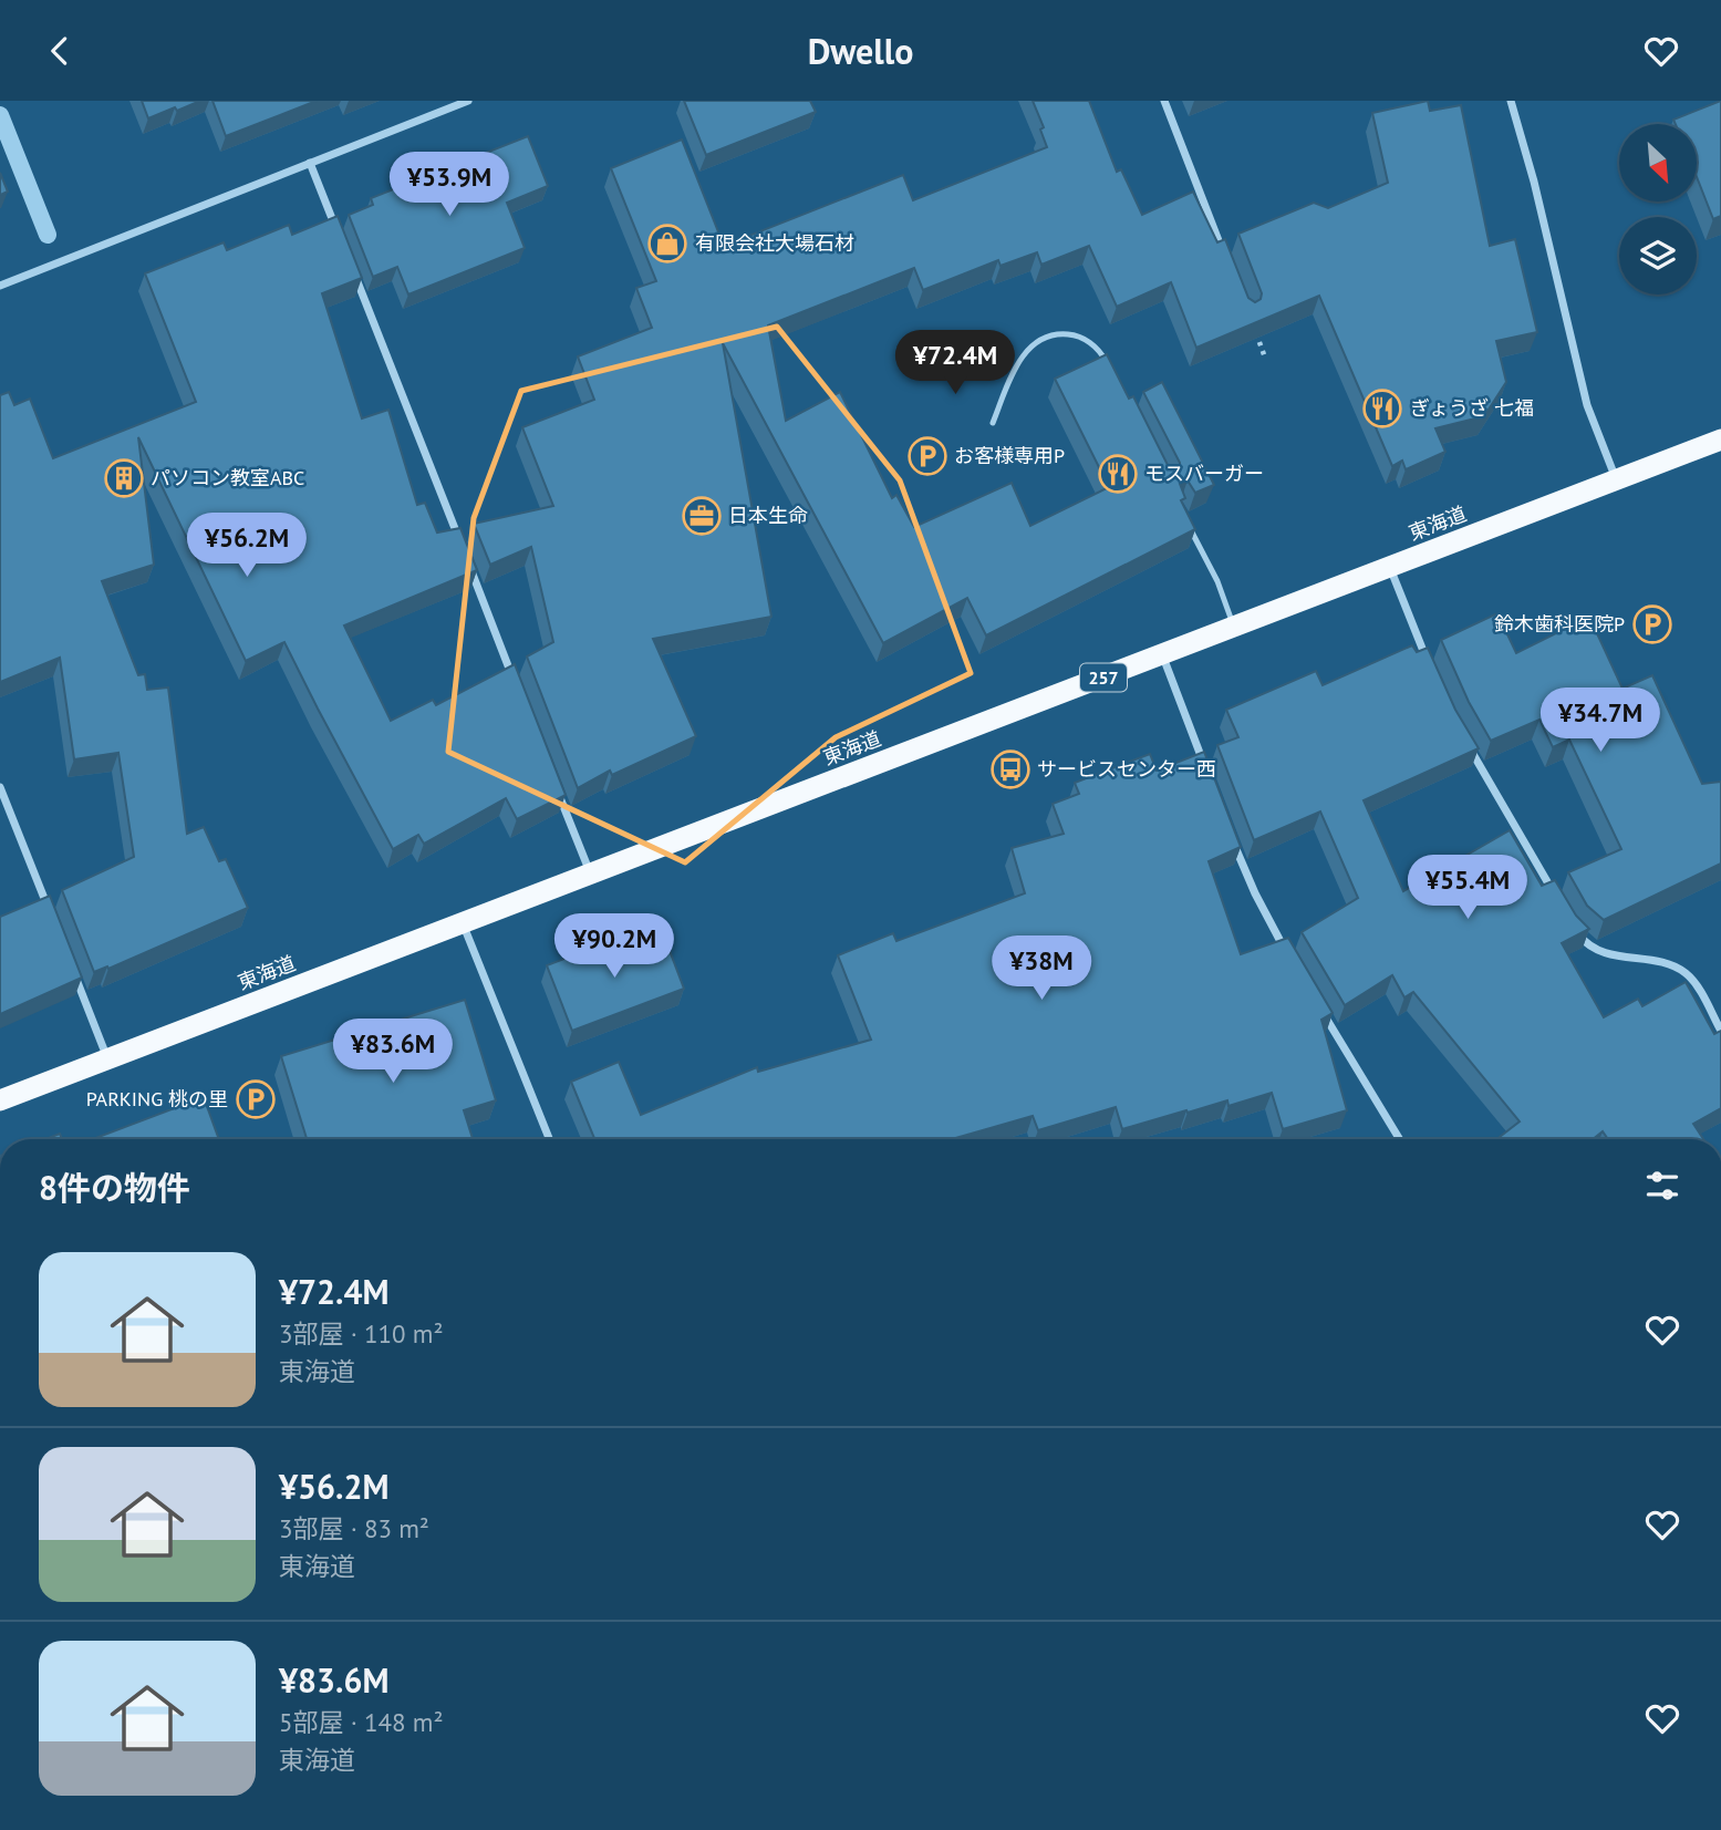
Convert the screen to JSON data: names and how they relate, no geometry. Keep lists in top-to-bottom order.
{
  "streets": {
    "highway": ["東海道", "257"]
  },
  "places": {
    "shop": ["有限会社大場石材"],
    "restaurant": ["ぎょうざ 七福", "モスバーガー"],
    "parking": ["お客様専用P", "鈴木歯科医院P", "PARKING 桃の里"],
    "building": ["パソコン教室ABC"],
    "office": ["日本生命"],
    "bus stop": ["サービスセンター西"]
  },
  "north": "bottom right",
  "page": {
    "header": "Dwello",
    "price": [
      "¥53.9M",
      "¥72.4M",
      "¥56.2M",
      "¥34.7M",
      "¥55.4M",
      "¥90.2M",
      "¥38M",
      "¥83.6M"
    ],
    "heading": "8件の物件",
    "list": [
      {
        "name": "¥72.4M",
        "note": "3部屋 · 110 m² · 東海道"
      },
      {
        "name": "¥56.2M",
        "note": "3部屋 · 83 m² · 東海道"
      },
      {
        "name": "¥83.6M",
        "note": "5部屋 · 148 m² · 東海道"
      }
    ]
  }
}
